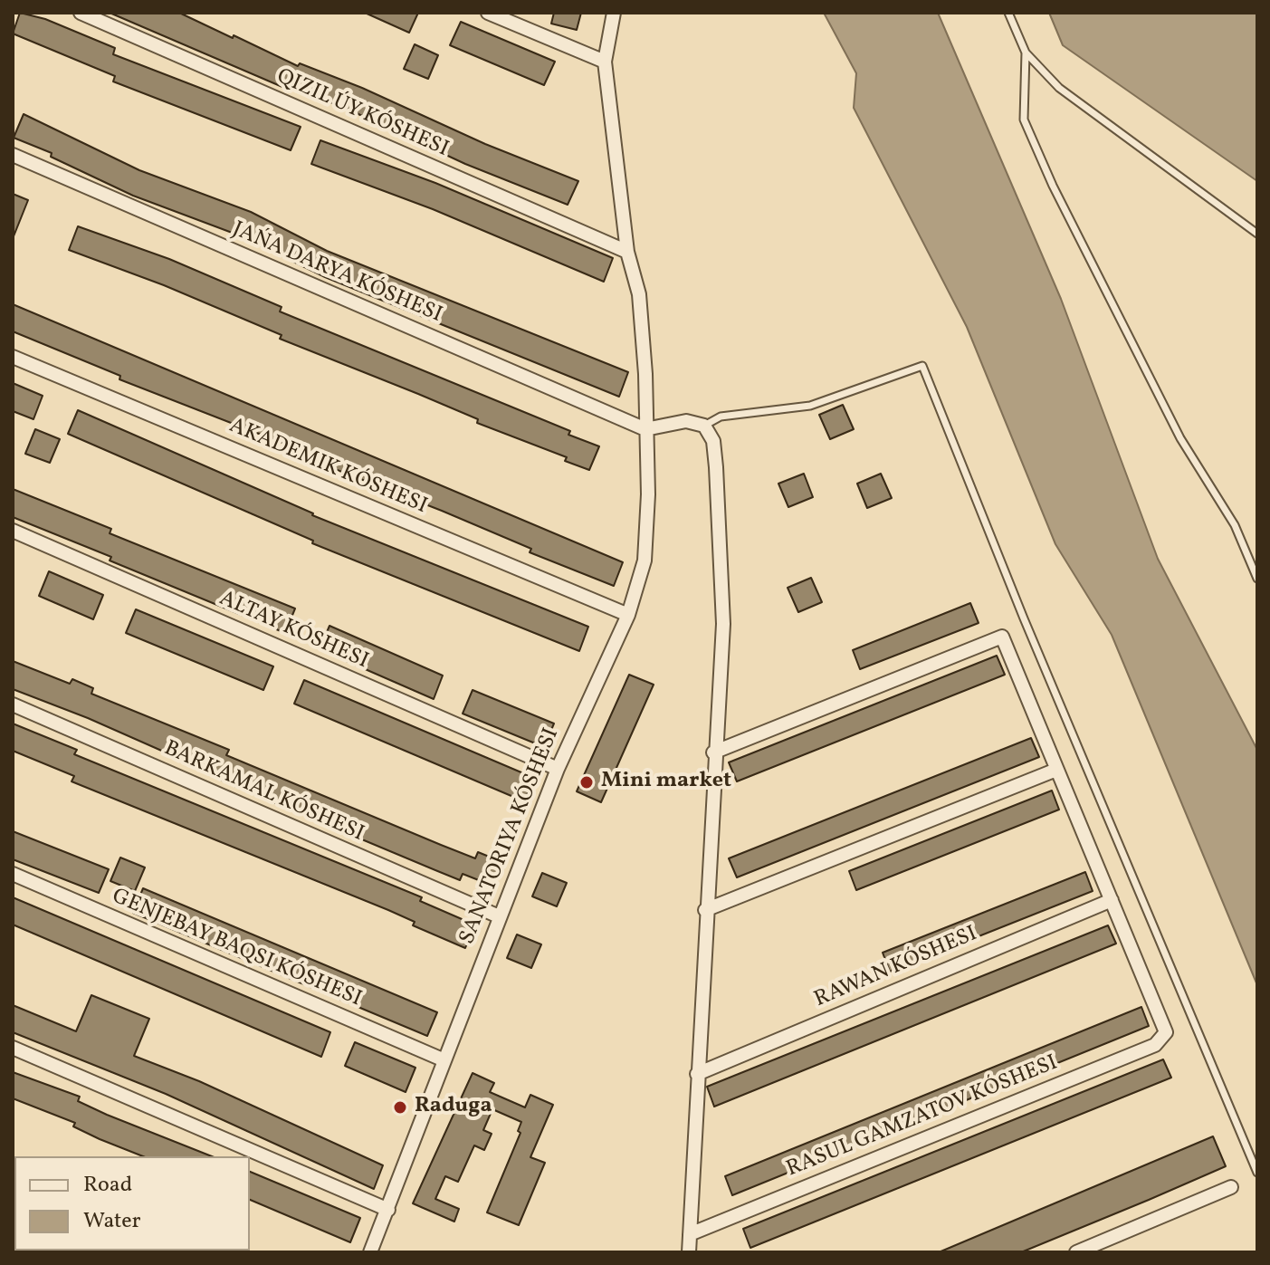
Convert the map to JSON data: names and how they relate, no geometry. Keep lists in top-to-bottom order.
{
  "streets": {
    "street": [
      "JAŃA DARYA KÓSHESI",
      "AKADEMIK KÓSHESI",
      "ALTAY KÓSHESI",
      "BARKAMAL KÓSHESI",
      "SANATORIYA KÓSHESI",
      "RAWAN KÓSHESI",
      "RASUL GAMZATOV KÓSHESI"
    ]
  },
  "crossings": [
    ["JAŃA DARYA KÓSHESI", "SANATORIYA KÓSHESI"],
    ["AKADEMIK KÓSHESI", "SANATORIYA KÓSHESI"],
    ["ALTAY KÓSHESI", "SANATORIYA KÓSHESI"],
    ["BARKAMAL KÓSHESI", "SANATORIYA KÓSHESI"],
    ["RAWAN KÓSHESI", "RASUL GAMZATOV KÓSHESI"]
  ],
  "places": ["Mini market", "Raduga"],
  "legend": ["Road", "Water"]
}
